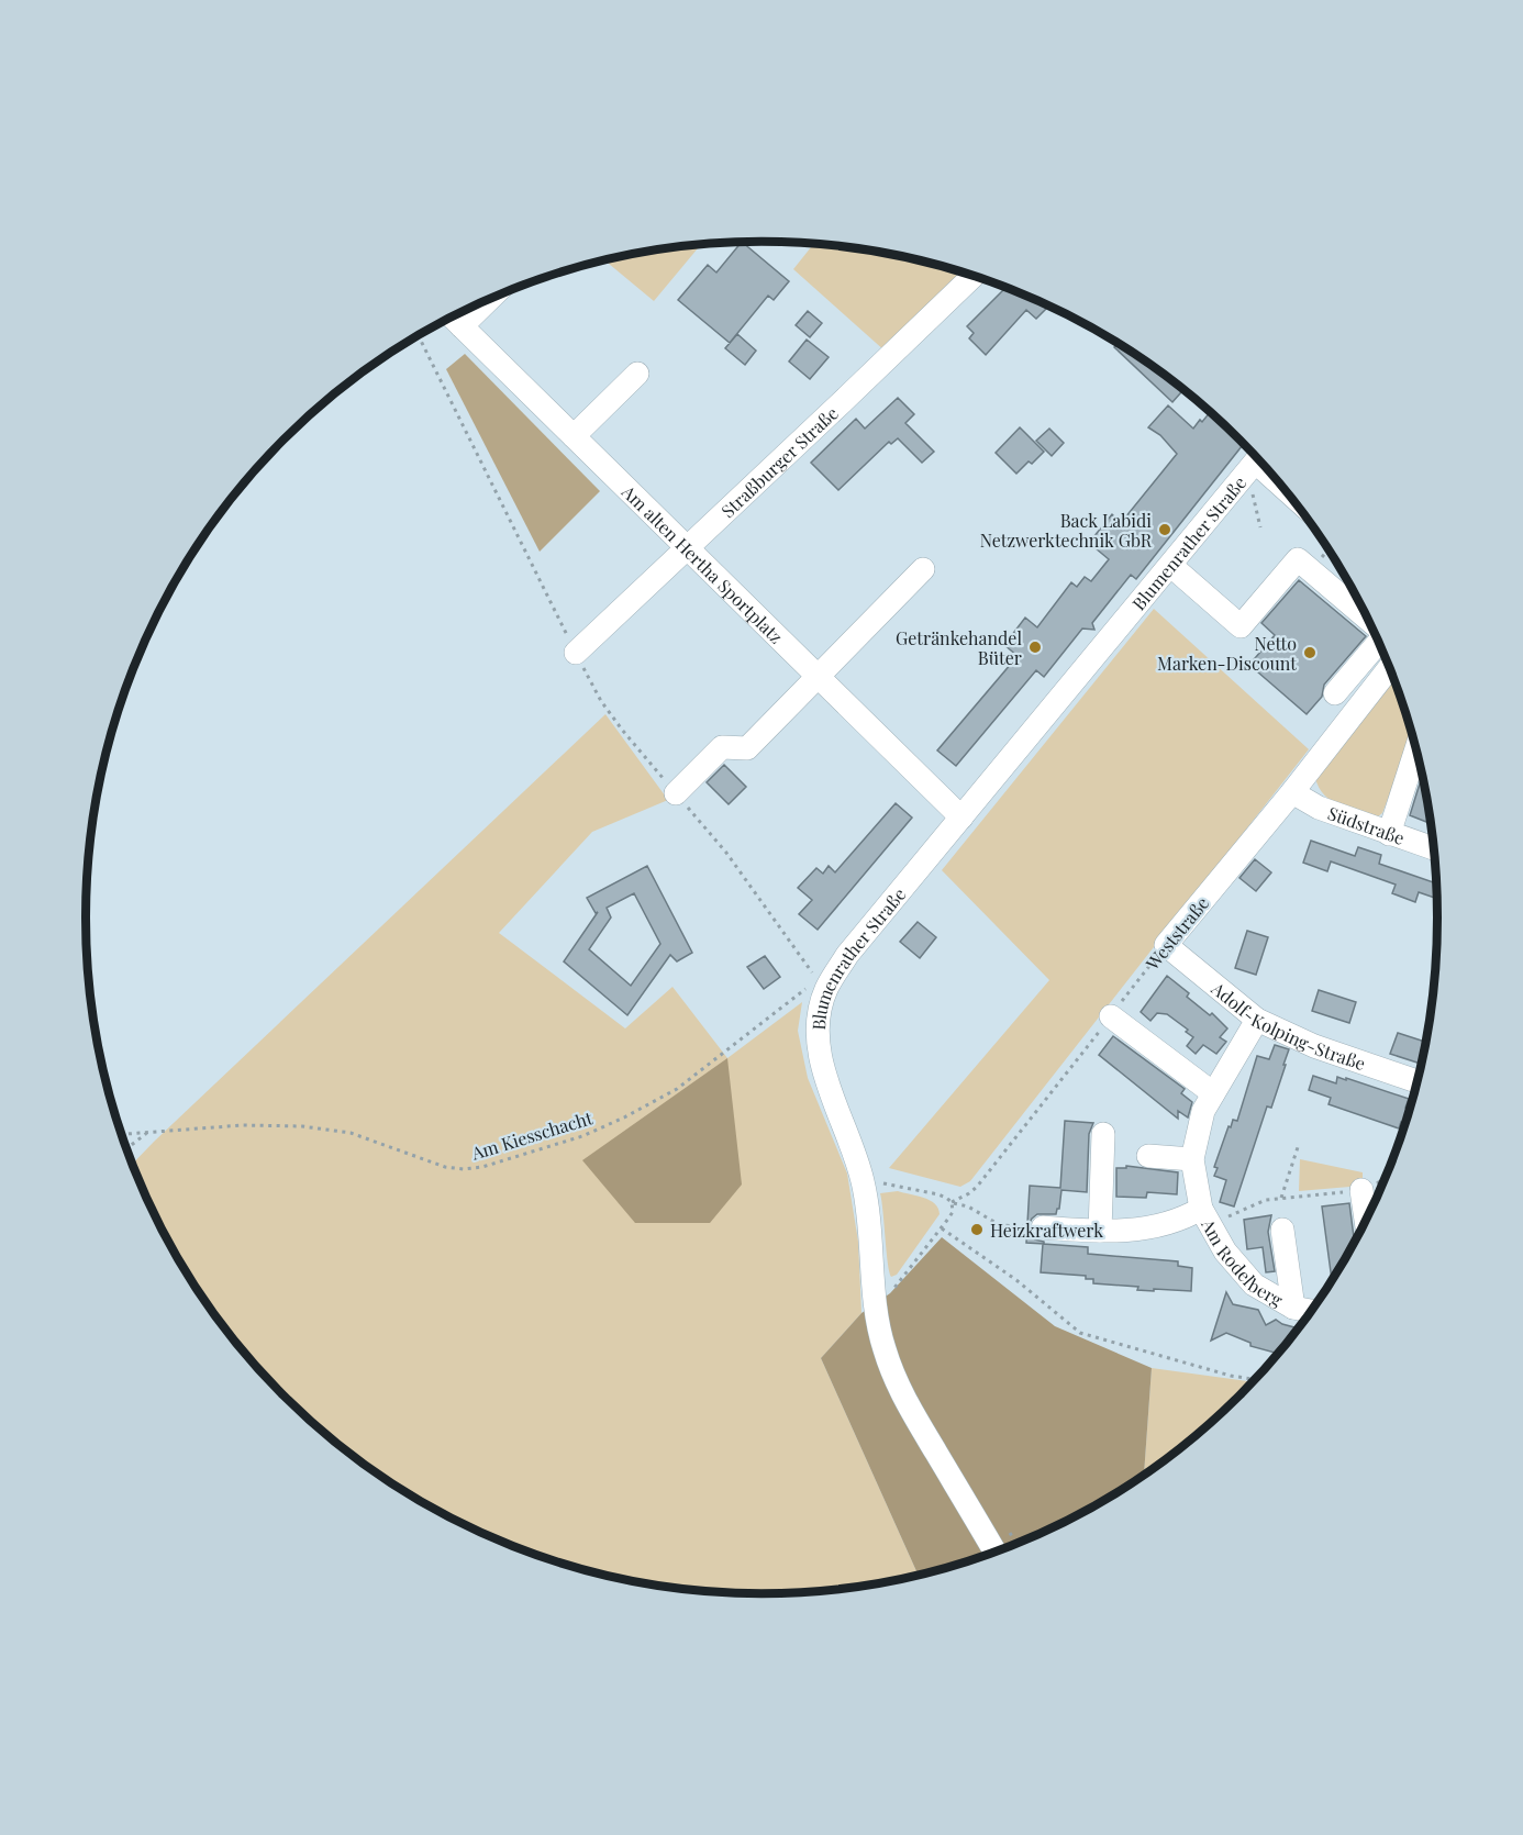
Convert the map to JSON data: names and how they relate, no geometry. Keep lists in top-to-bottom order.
{
  "streets": {
    "street": [
      "Straßburger Straße",
      "Blumenrather Straße",
      "Am alten Hertha Sportplatz",
      "Südstraße",
      "Weststraße",
      "Adolf-Kolping-Straße",
      "Am Rodelberg"
    ],
    "path": ["Am Kiesschacht"]
  },
  "crossings": [
    ["Straßburger Straße", "Am alten Hertha Sportplatz"],
    ["Blumenrather Straße", "Am alten Hertha Sportplatz"],
    ["Südstraße", "Weststraße"],
    ["Weststraße", "Adolf-Kolping-Straße"],
    ["Adolf-Kolping-Straße", "Am Rodelberg"]
  ],
  "places": [
    "Back Labidi Netzwerktechnik GbR",
    "Getränkehandel Büter",
    "Netto Marken-Discount",
    "Heizkraftwerk"
  ]
}
